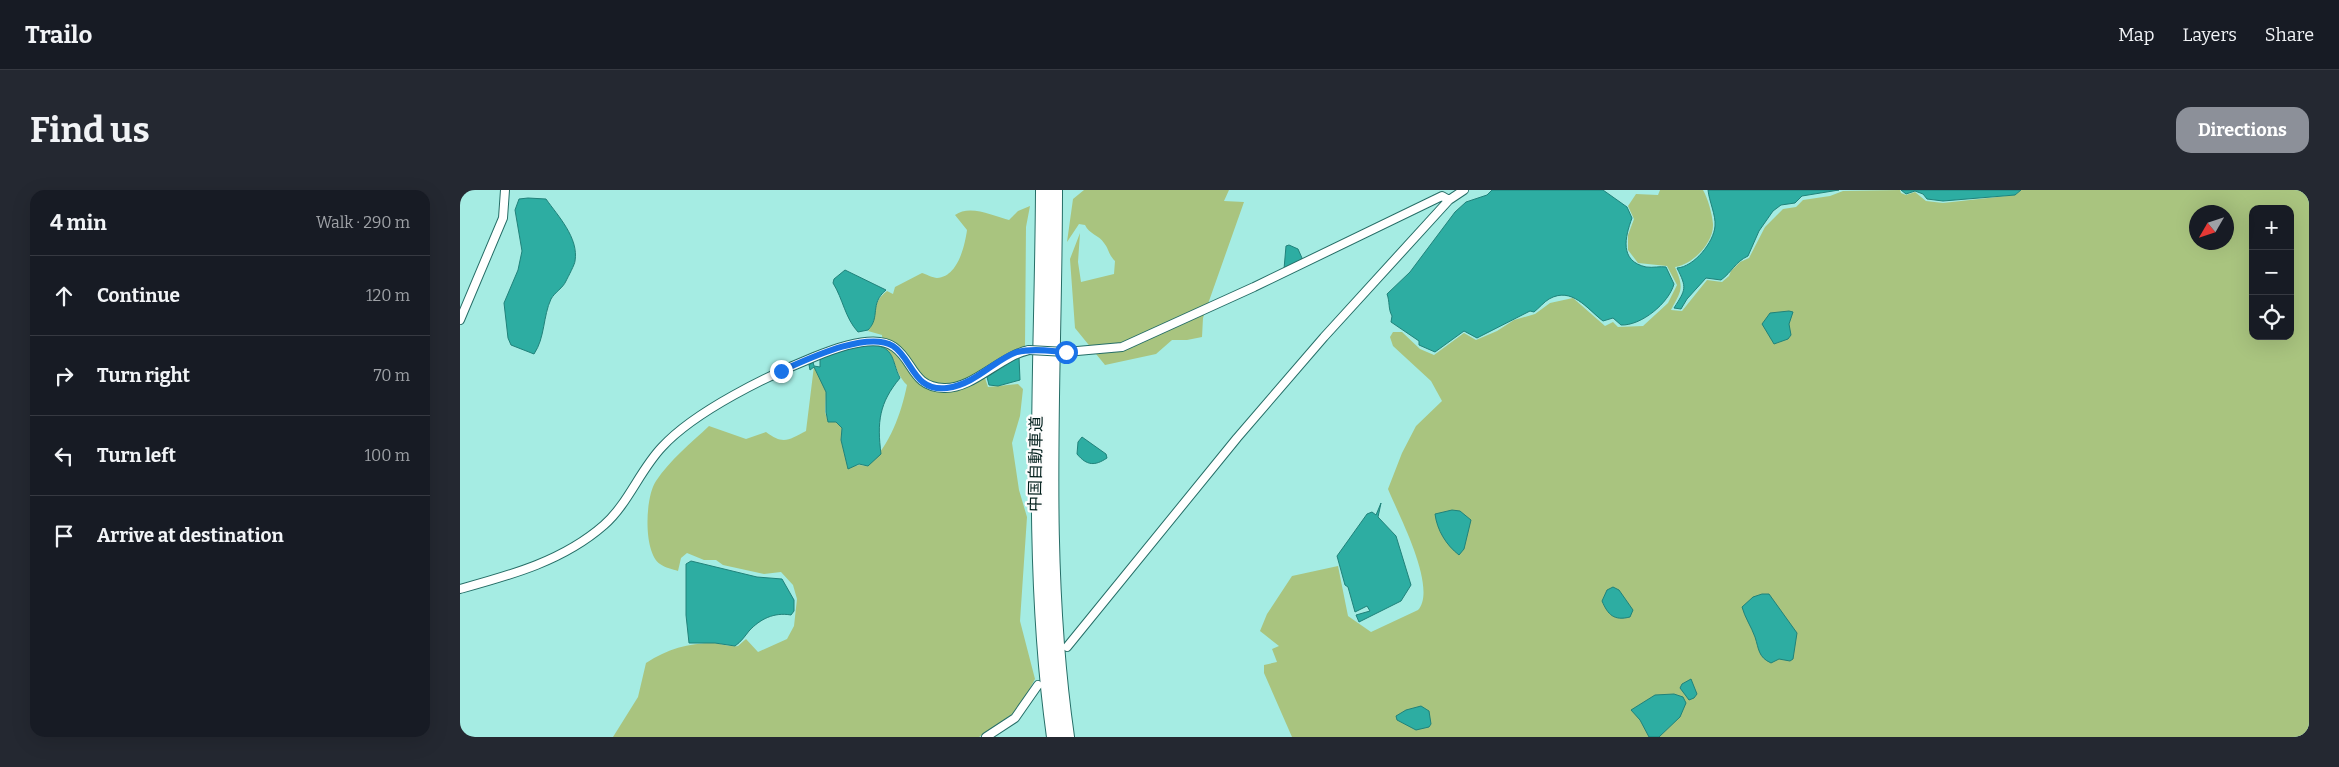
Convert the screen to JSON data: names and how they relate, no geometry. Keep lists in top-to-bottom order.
{
  "streets": {
    "highway": ["中国自動車道"]
  },
  "north": "bottom left",
  "page": {
    "header": "Trailo",
    "nav": ["Map", "Layers", "Share"],
    "buttons": "Directions",
    "title": "Find us",
    "heading": ["4 min", "Walk · 290 m"],
    "map_buttons": ["+", "−"],
    "list": [
      ["Continue", "120 m"],
      ["Turn right", "70 m"],
      ["Turn left", "100 m"],
      "Arrive at destination"
    ]
  }
}
